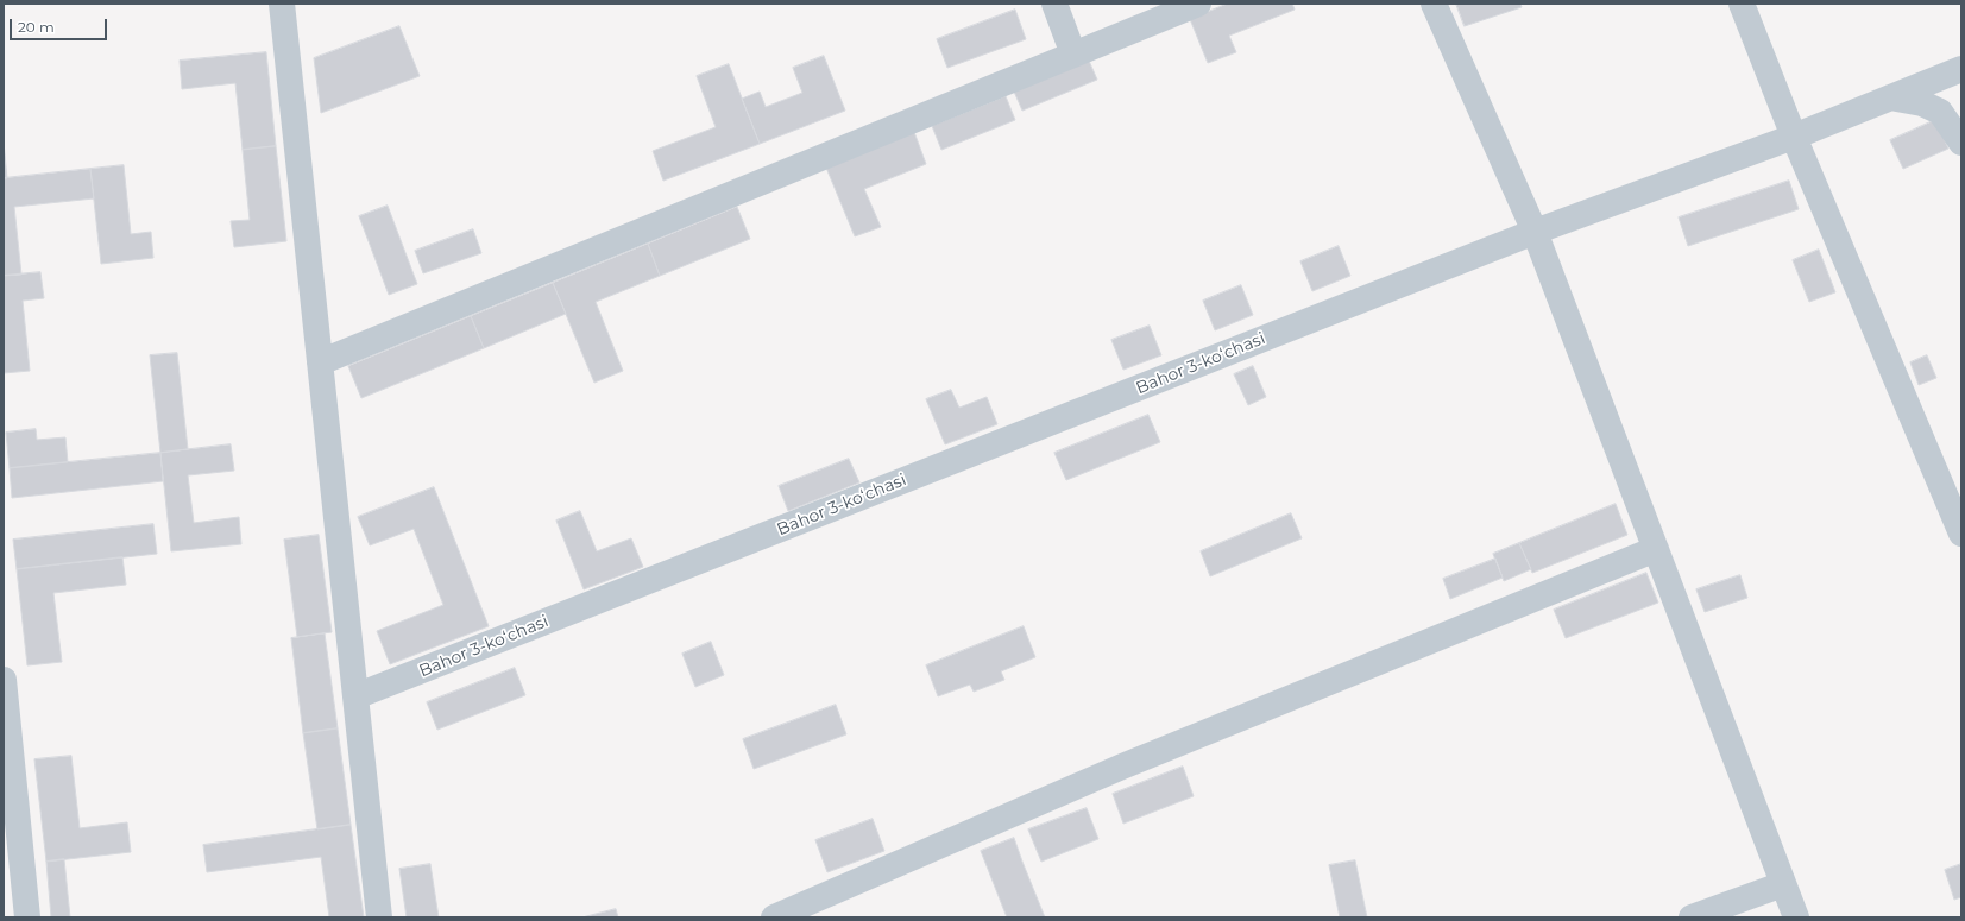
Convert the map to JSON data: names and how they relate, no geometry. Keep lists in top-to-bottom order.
{
  "streets": {
    "street": ["Bahor 3-koʻchasi"]
  },
  "scale_bar": "20 m"
}
